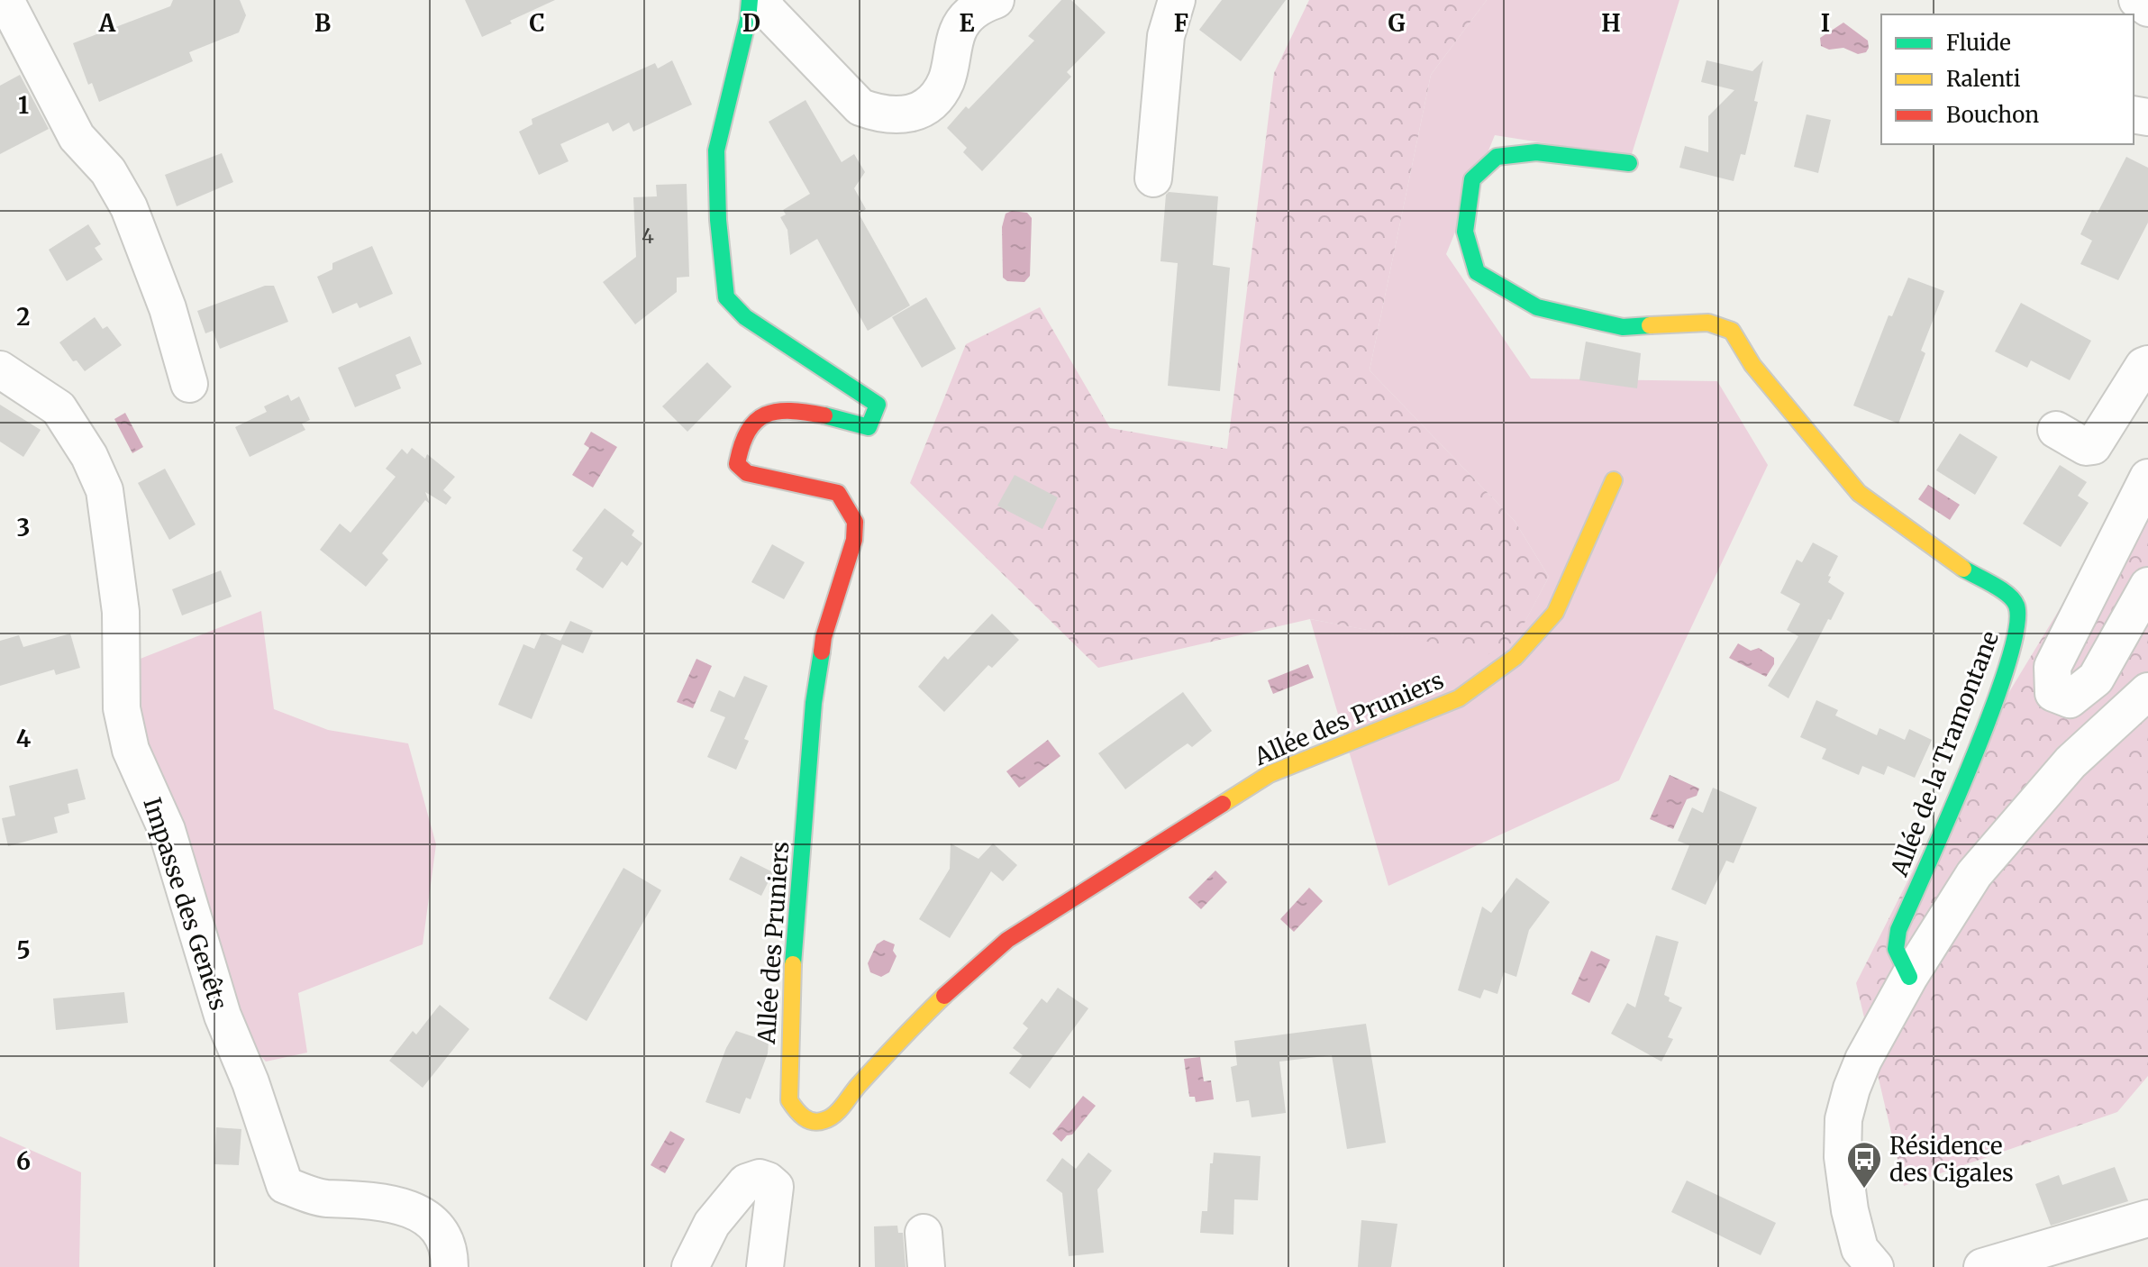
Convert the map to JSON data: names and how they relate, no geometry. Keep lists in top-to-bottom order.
{
  "streets": {
    "street": ["Allée des Pruniers", "Allée de la Tramontane", "Impasse des Genêts"]
  },
  "places": {
    "bus stop": ["Résidence des Cigales"]
  },
  "house_numbers": ["4"],
  "legend": ["Fluide", "Ralenti", "Bouchon"],
  "grid": {
    "columns": [
      "A",
      "B",
      "C",
      "D",
      "E",
      "F",
      "G",
      "H",
      "I"
    ],
    "rows": [
      "1",
      "2",
      "3",
      "4",
      "5",
      "6"
    ]
  }
}
